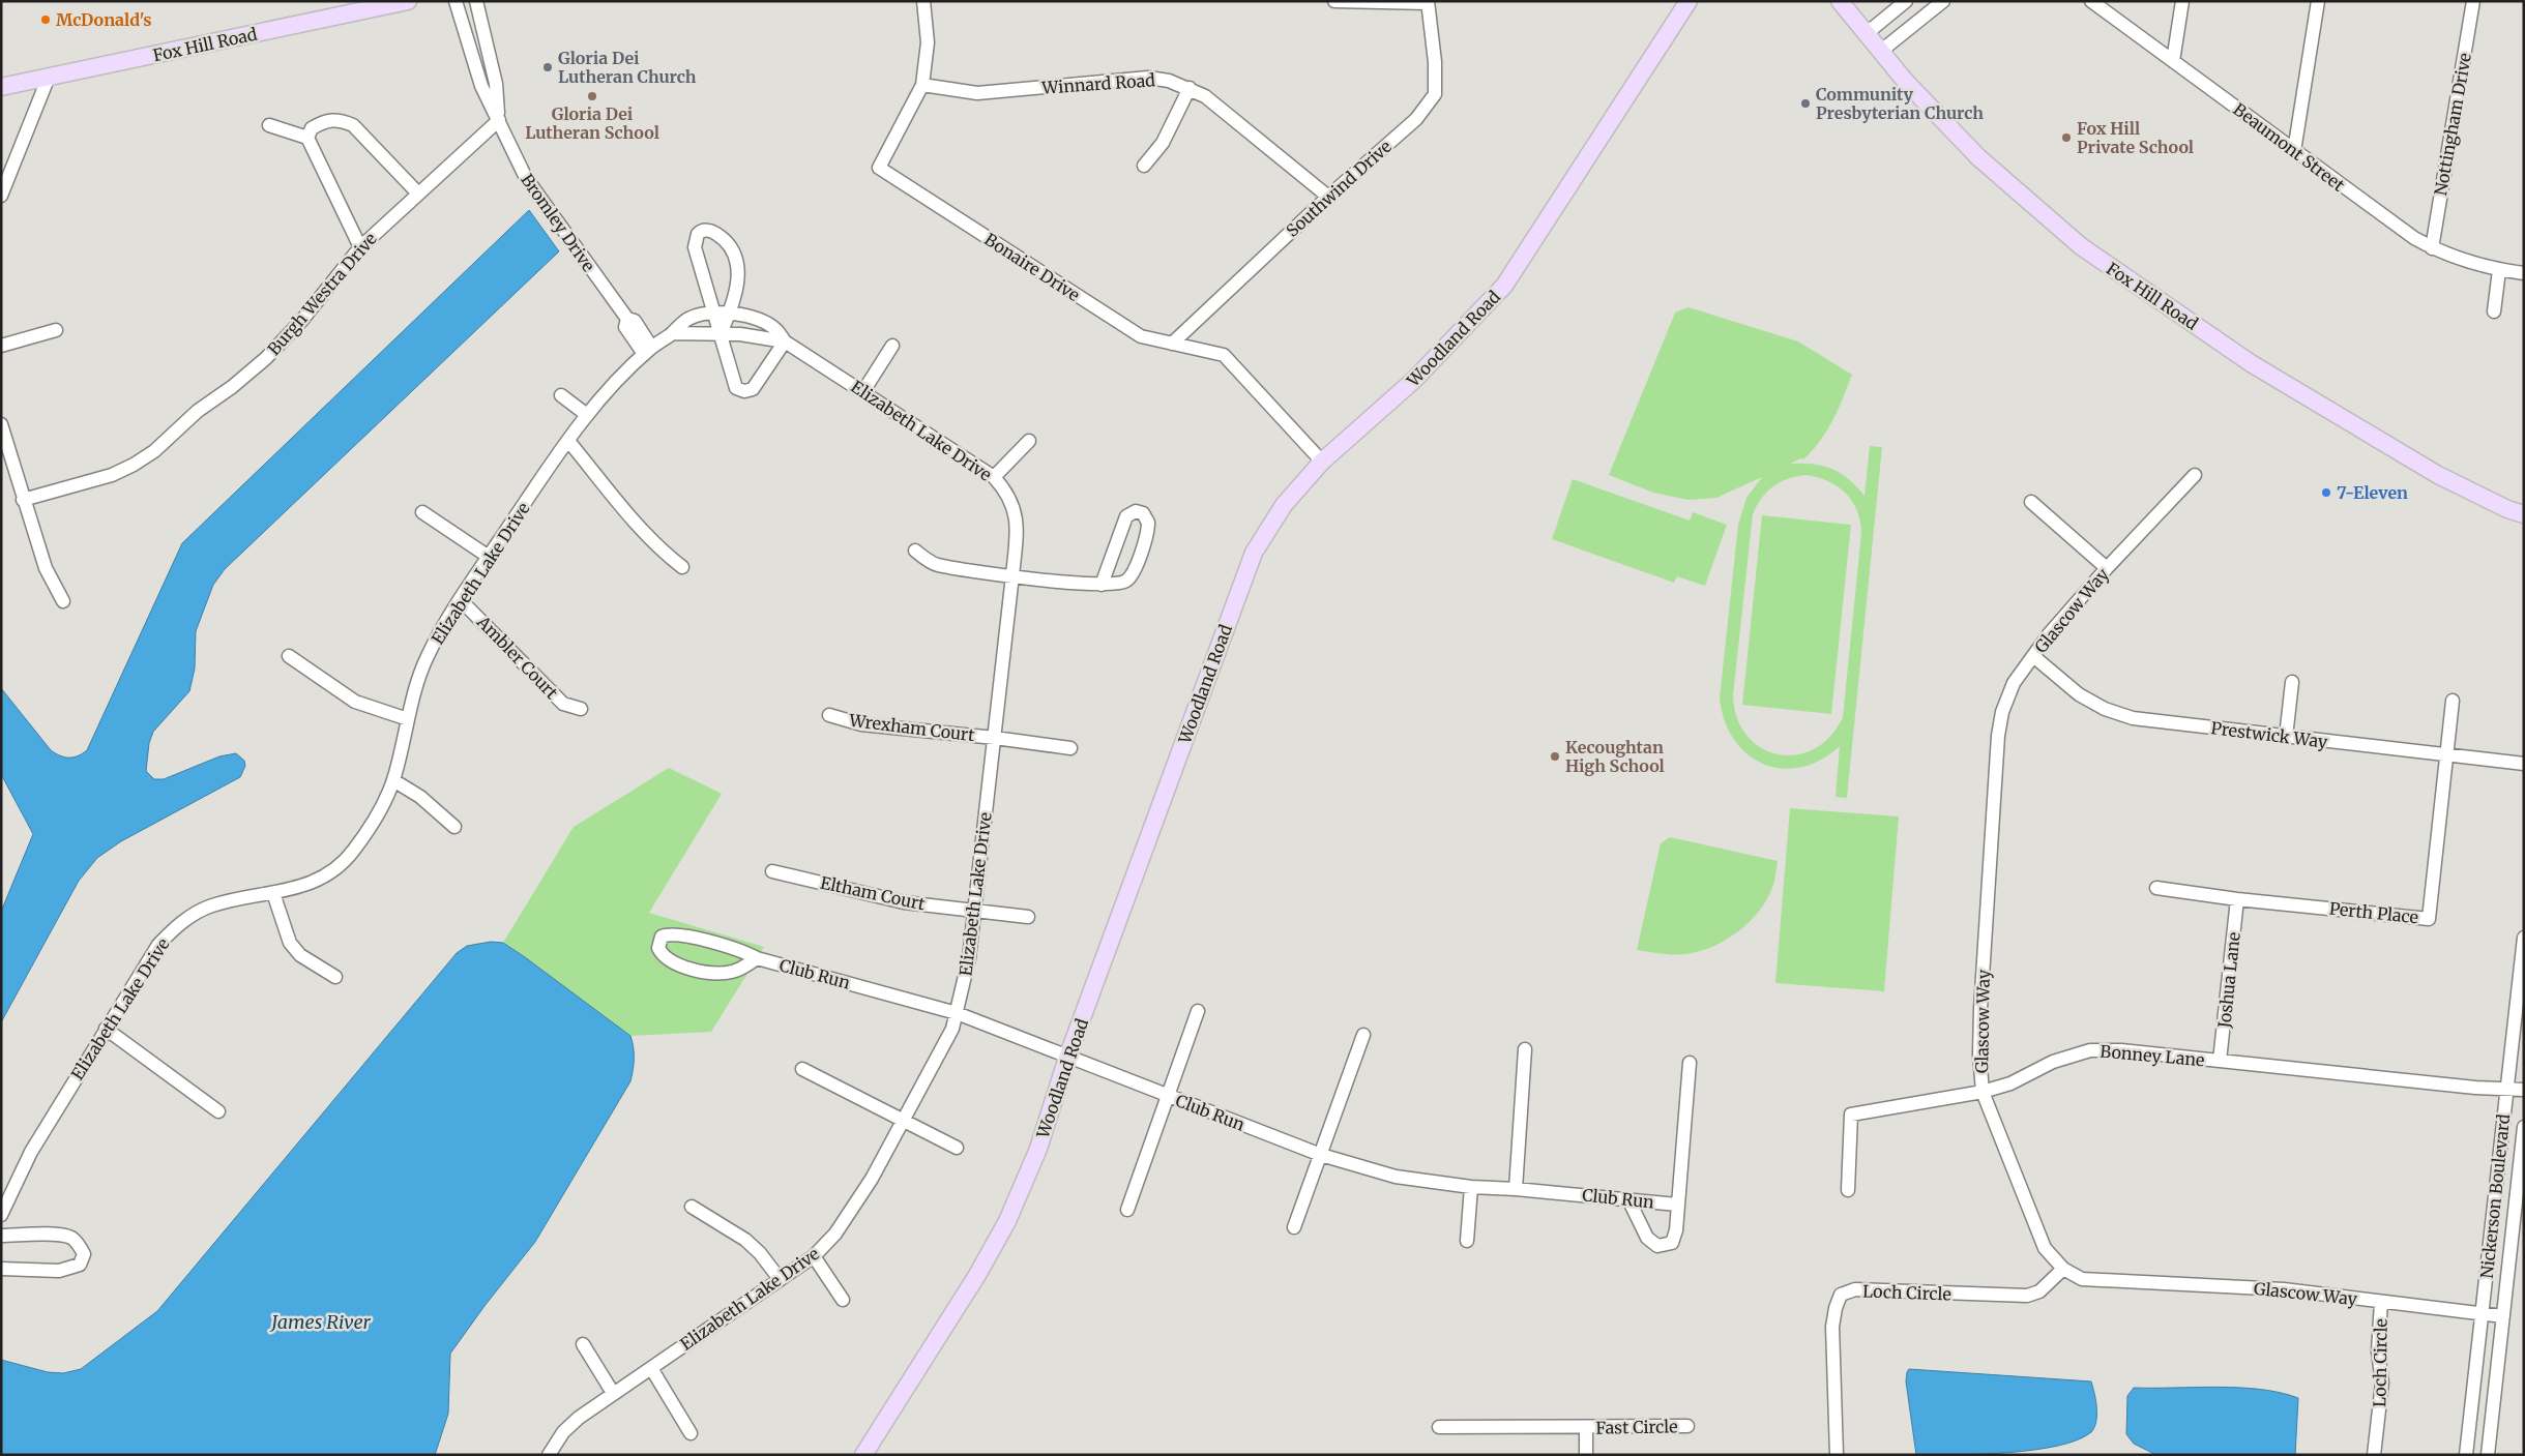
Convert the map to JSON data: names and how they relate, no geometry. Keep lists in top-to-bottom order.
{
  "streets": {
    "main road": ["Fox Hill Road", "Woodland Road"],
    "street": [
      "Winnard Road",
      "Nottingham Drive",
      "Beaumont Street",
      "Southwind Drive",
      "Bromley Drive",
      "Bonaire Drive",
      "Burgh Westra Drive",
      "Elizabeth Lake Drive",
      "Glascow Way",
      "Ambler Court",
      "Wrexham Court",
      "Prestwick Way",
      "Eltham Court",
      "Perth Place",
      "Club Run",
      "Joshua Lane",
      "Bonney Lane",
      "Nickerson Boulevard",
      "Loch Circle",
      "Fast Circle"
    ]
  },
  "crossings": [
    ["Winnard Road", "Southwind Drive"],
    ["Winnard Road", "Bonaire Drive"],
    ["Nottingham Drive", "Beaumont Street"],
    ["Southwind Drive", "Bonaire Drive"],
    ["Bromley Drive", "Burgh Westra Drive"],
    ["Bromley Drive", "Elizabeth Lake Drive"],
    ["Bonaire Drive", "Woodland Road"],
    ["Woodland Road", "Club Run"],
    ["Elizabeth Lake Drive", "Ambler Court"],
    ["Elizabeth Lake Drive", "Wrexham Court"],
    ["Elizabeth Lake Drive", "Eltham Court"],
    ["Elizabeth Lake Drive", "Club Run"],
    ["Glascow Way", "Prestwick Way"],
    ["Glascow Way", "Bonney Lane"],
    ["Glascow Way", "Nickerson Boulevard"],
    ["Glascow Way", "Loch Circle"],
    ["Prestwick Way", "Perth Place"],
    ["Perth Place", "Joshua Lane"],
    ["Joshua Lane", "Bonney Lane"],
    ["Bonney Lane", "Nickerson Boulevard"]
  ],
  "water": ["James River"],
  "places": [
    "McDonald's",
    "Gloria Dei Lutheran Church",
    "Gloria Dei Lutheran School",
    "Community Presbyterian Church",
    "Fox Hill Private School",
    "7-Eleven",
    "Kecoughtan High School"
  ]
}
